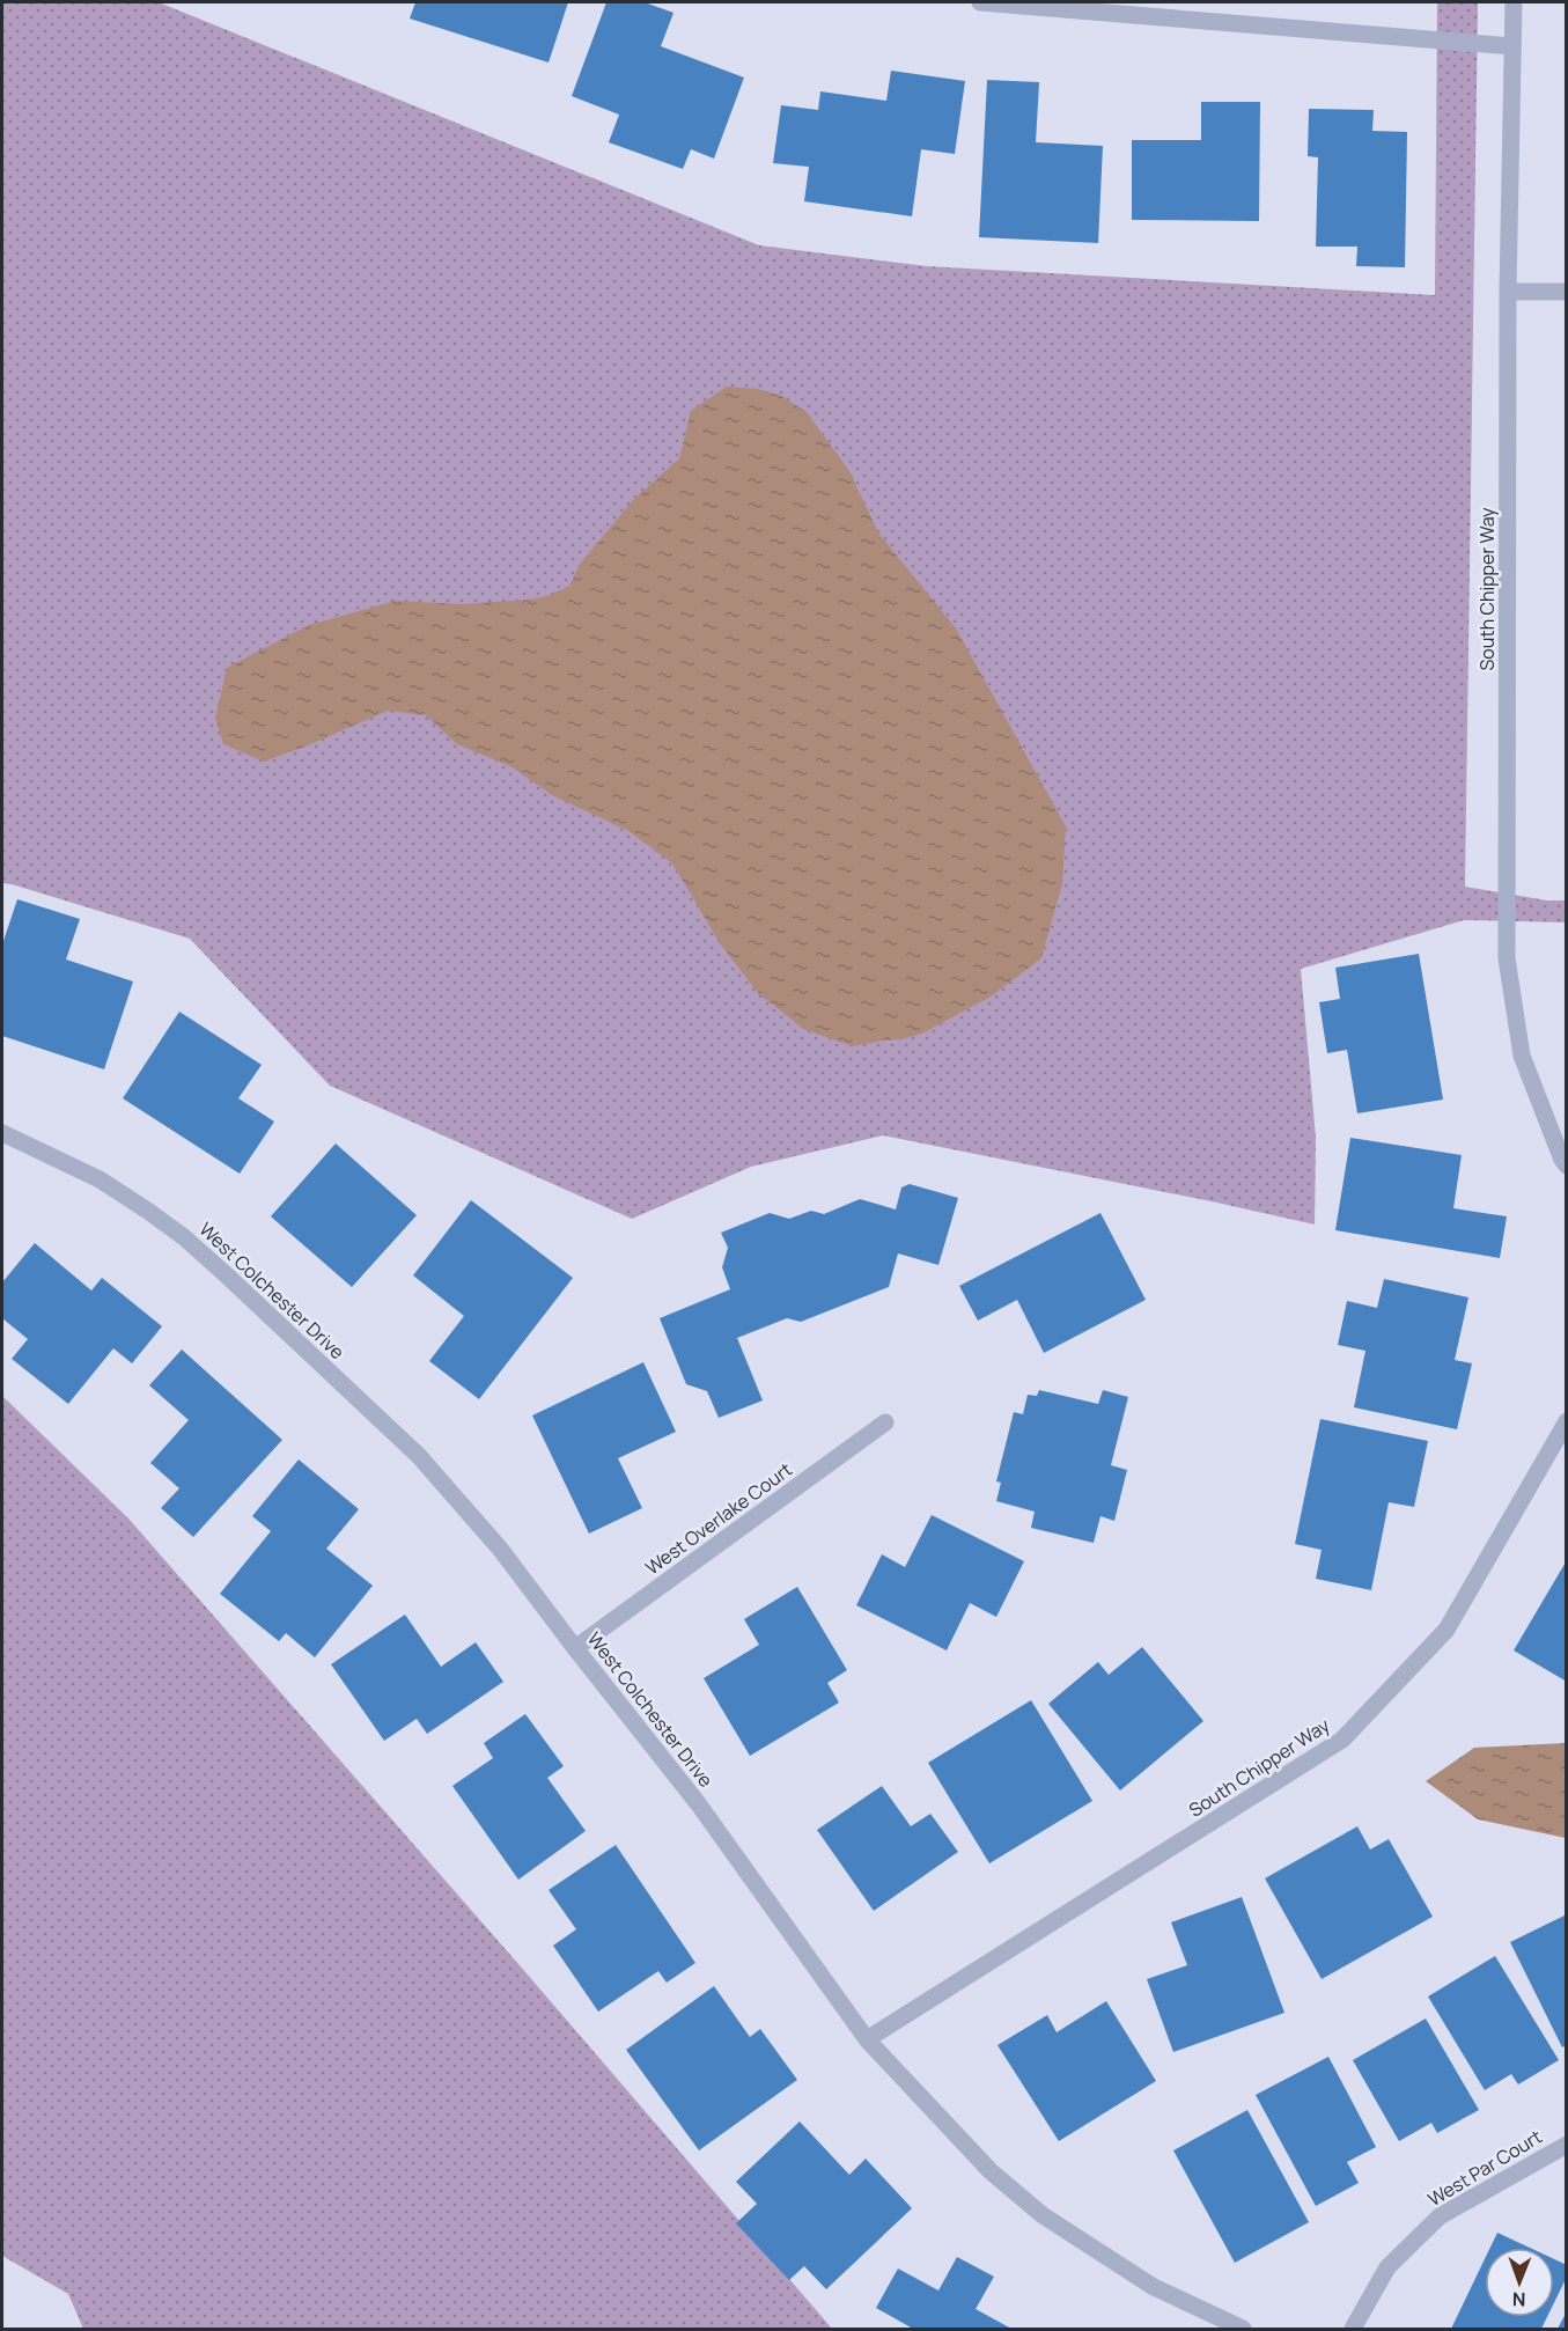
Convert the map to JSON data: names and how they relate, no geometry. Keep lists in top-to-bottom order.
{
  "streets": {
    "street": [
      "South Chipper Way",
      "West Colchester Drive",
      "West Overlake Court",
      "West Par Court"
    ]
  },
  "crossings": [
    ["South Chipper Way", "West Colchester Drive"],
    ["West Colchester Drive", "West Overlake Court"]
  ],
  "north": "bottom"
}
